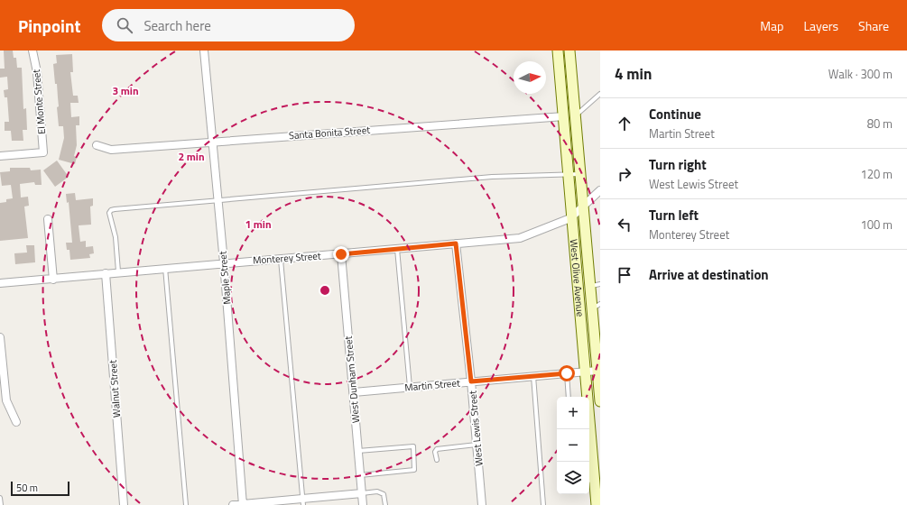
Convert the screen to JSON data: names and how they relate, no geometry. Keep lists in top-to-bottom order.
{
  "streets": {
    "main road": ["West Olive Avenue"],
    "street": [
      "El Monte Street",
      "Santa Bonita Street",
      "Monterey Street",
      "Maple Street",
      "West Dunham Street",
      "Martin Street",
      "Walnut Street",
      "West Lewis Street"
    ]
  },
  "crossings": [
    ["Santa Bonita Street", "Maple Street"],
    ["Santa Bonita Street", "West Olive Avenue"],
    ["Monterey Street", "Maple Street"],
    ["Monterey Street", "West Olive Avenue"],
    ["Monterey Street", "West Dunham Street"],
    ["Monterey Street", "Walnut Street"],
    ["Monterey Street", "West Lewis Street"],
    ["West Olive Avenue", "Martin Street"],
    ["West Dunham Street", "Martin Street"],
    ["Martin Street", "West Lewis Street"]
  ],
  "scale_bar": "50 m",
  "north": "right",
  "page": {
    "header": "Pinpoint",
    "search": "Search here",
    "nav": ["Map", "Layers", "Share"],
    "heading": ["4 min", "Walk · 300 m"],
    "list": [
      ["Continue", "Martin Street", "80 m"],
      ["Turn right", "West Lewis Street", "120 m"],
      ["Turn left", "Monterey Street", "100 m"],
      "Arrive at destination"
    ],
    "map_buttons": ["+", "−"],
    "scale": "50 m"
  },
  "rings": ["3 min", "2 min", "1 min"]
}
